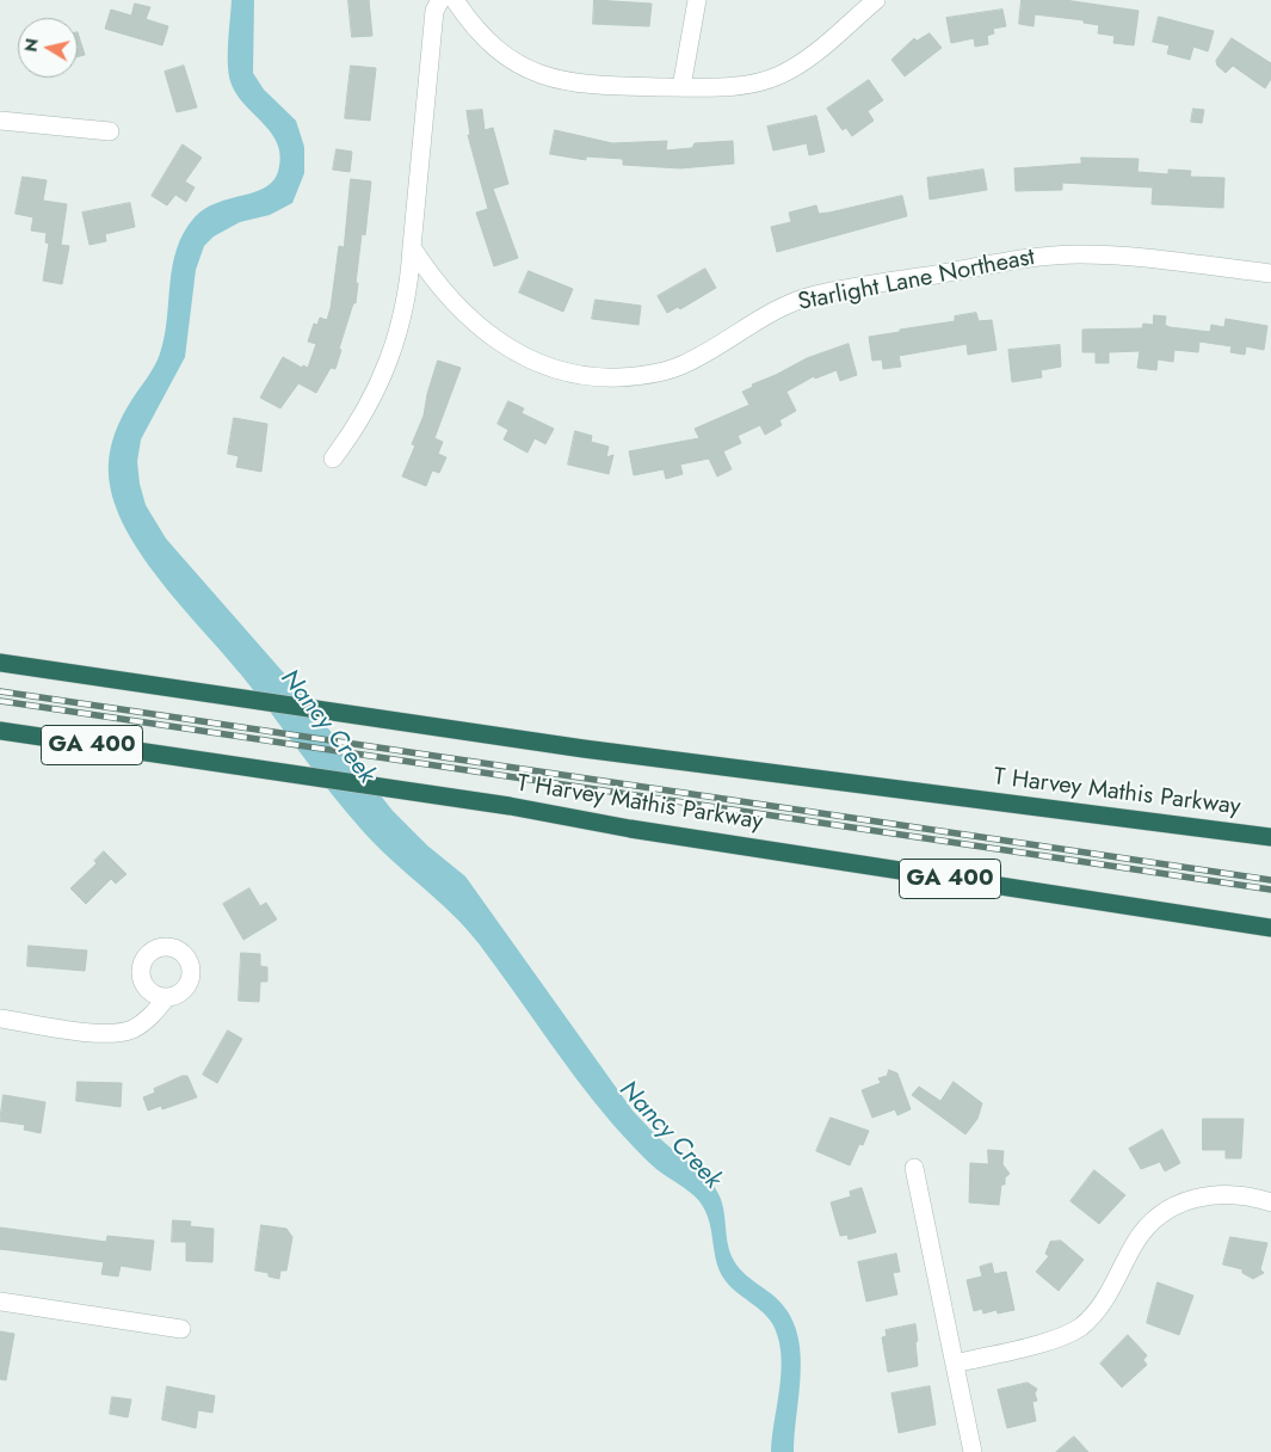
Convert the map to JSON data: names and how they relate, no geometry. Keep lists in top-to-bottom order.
{
  "streets": {
    "highway": ["GA 400", "T Harvey Mathis Parkway"],
    "street": ["Starlight Lane Northeast"]
  },
  "water": ["Nancy Creek"],
  "north": "left"
}
